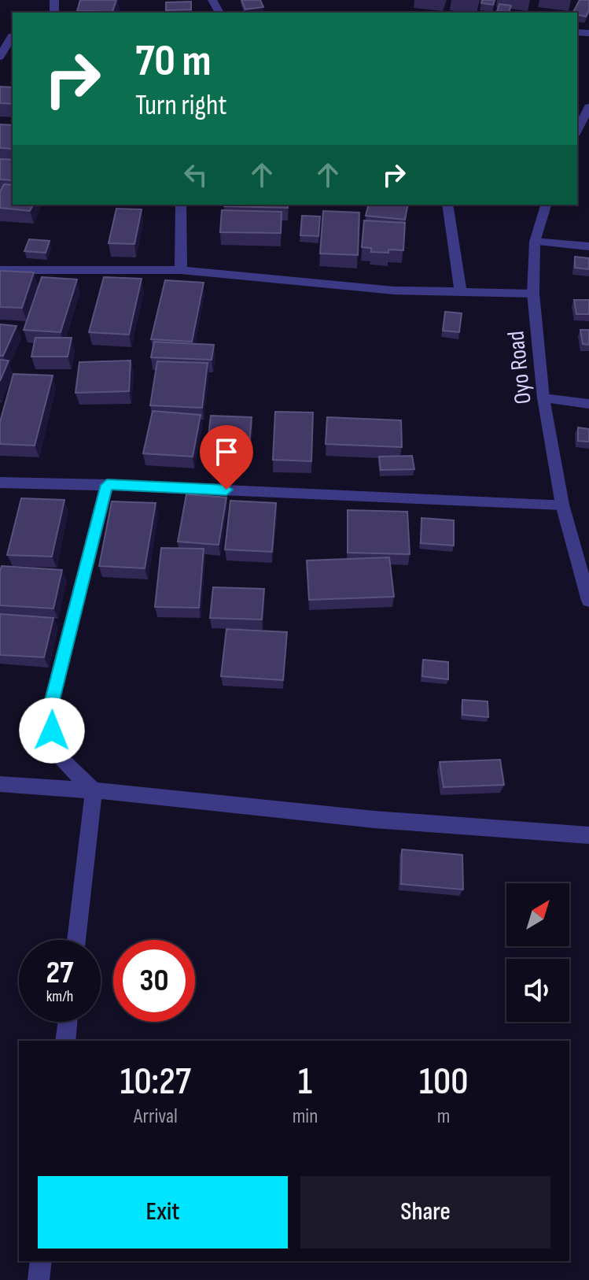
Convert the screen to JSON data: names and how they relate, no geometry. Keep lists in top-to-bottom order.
{
  "streets": {
    "street": ["Oyo Road"]
  },
  "north": "top right",
  "page": {
    "turn": ["70 m", "Turn right"],
    "speed": "27 km/h",
    "limit": "30",
    "eta": [
      "10:27",
      "Arrival",
      "1",
      "min",
      "100",
      "m"
    ],
    "buttons": ["Exit", "Share"]
  }
}
